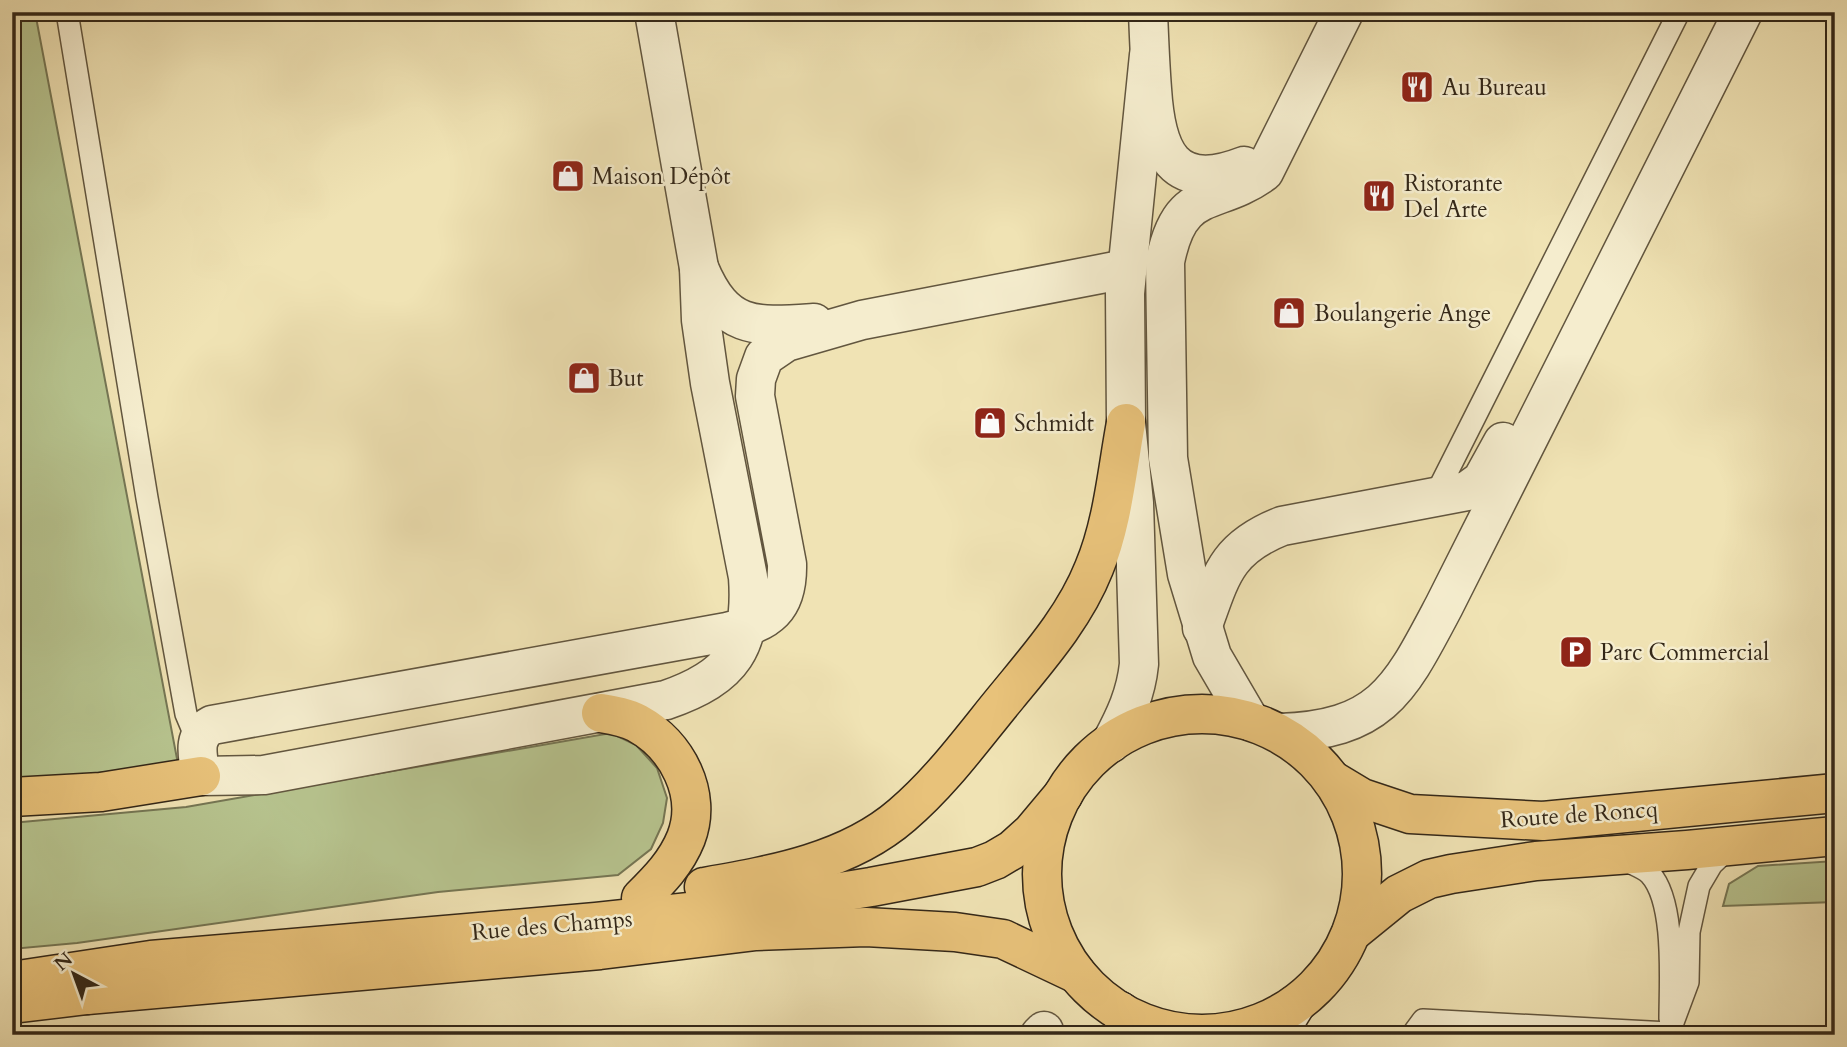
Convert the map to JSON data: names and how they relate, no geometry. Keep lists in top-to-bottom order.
{
  "streets": {
    "main road": ["Route de Roncq", "Rue des Champs"]
  },
  "places": {
    "restaurant": ["Au Bureau", "Ristorante Del Arte"],
    "shop": [
      "Maison Dépôt",
      "Boulangerie Ange",
      "But",
      "Schmidt"
    ],
    "parking": ["Parc Commercial"]
  },
  "north": "top left"
}
